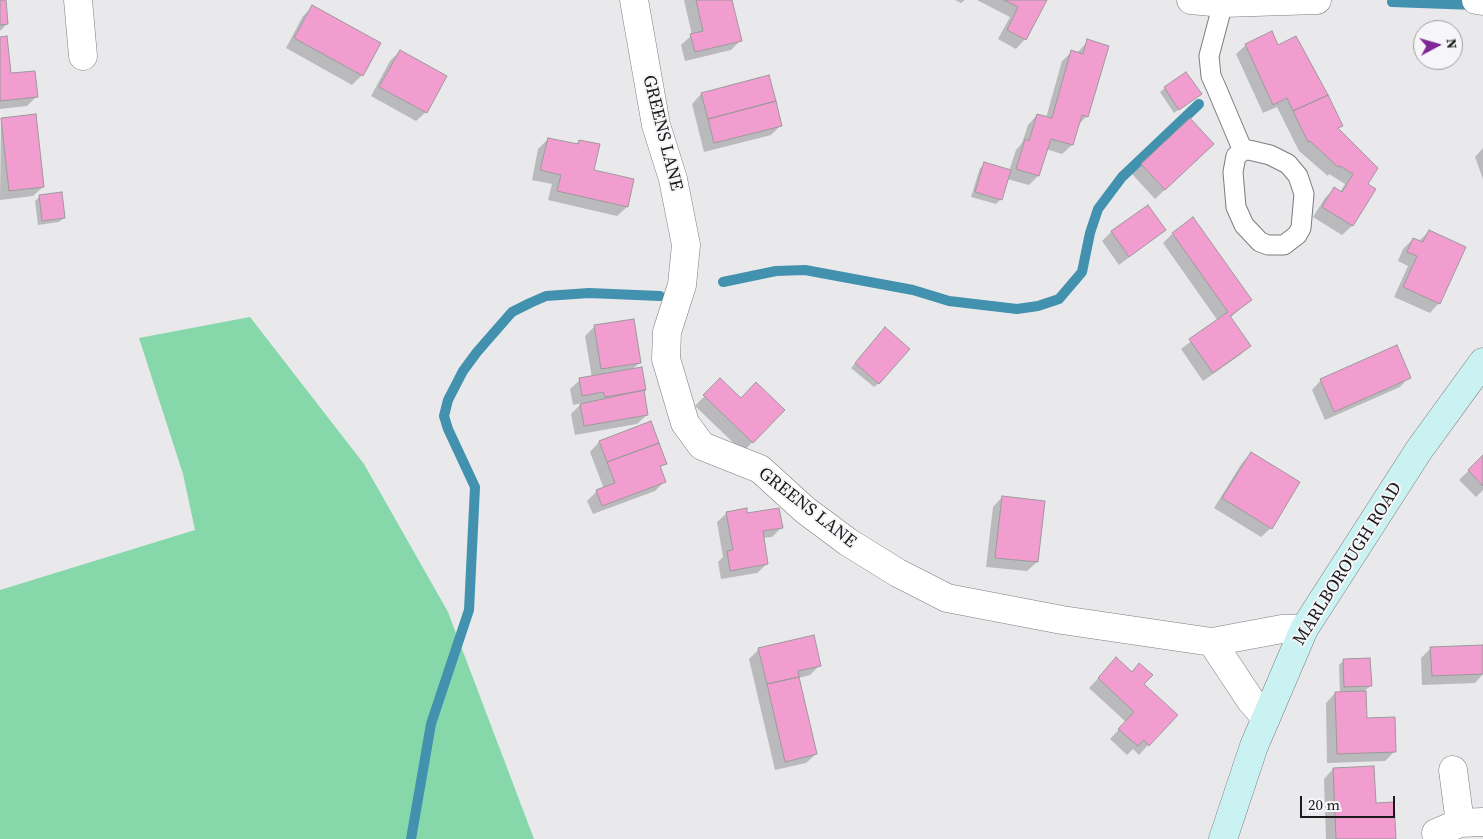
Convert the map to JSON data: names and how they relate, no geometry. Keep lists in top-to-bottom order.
{
  "streets": {
    "main road": ["MARLBOROUGH ROAD"],
    "street": ["GREENS LANE"]
  },
  "crossings": [
    ["GREENS LANE", "MARLBOROUGH ROAD"]
  ],
  "scale_bar": "20 m",
  "north": "right"
}
